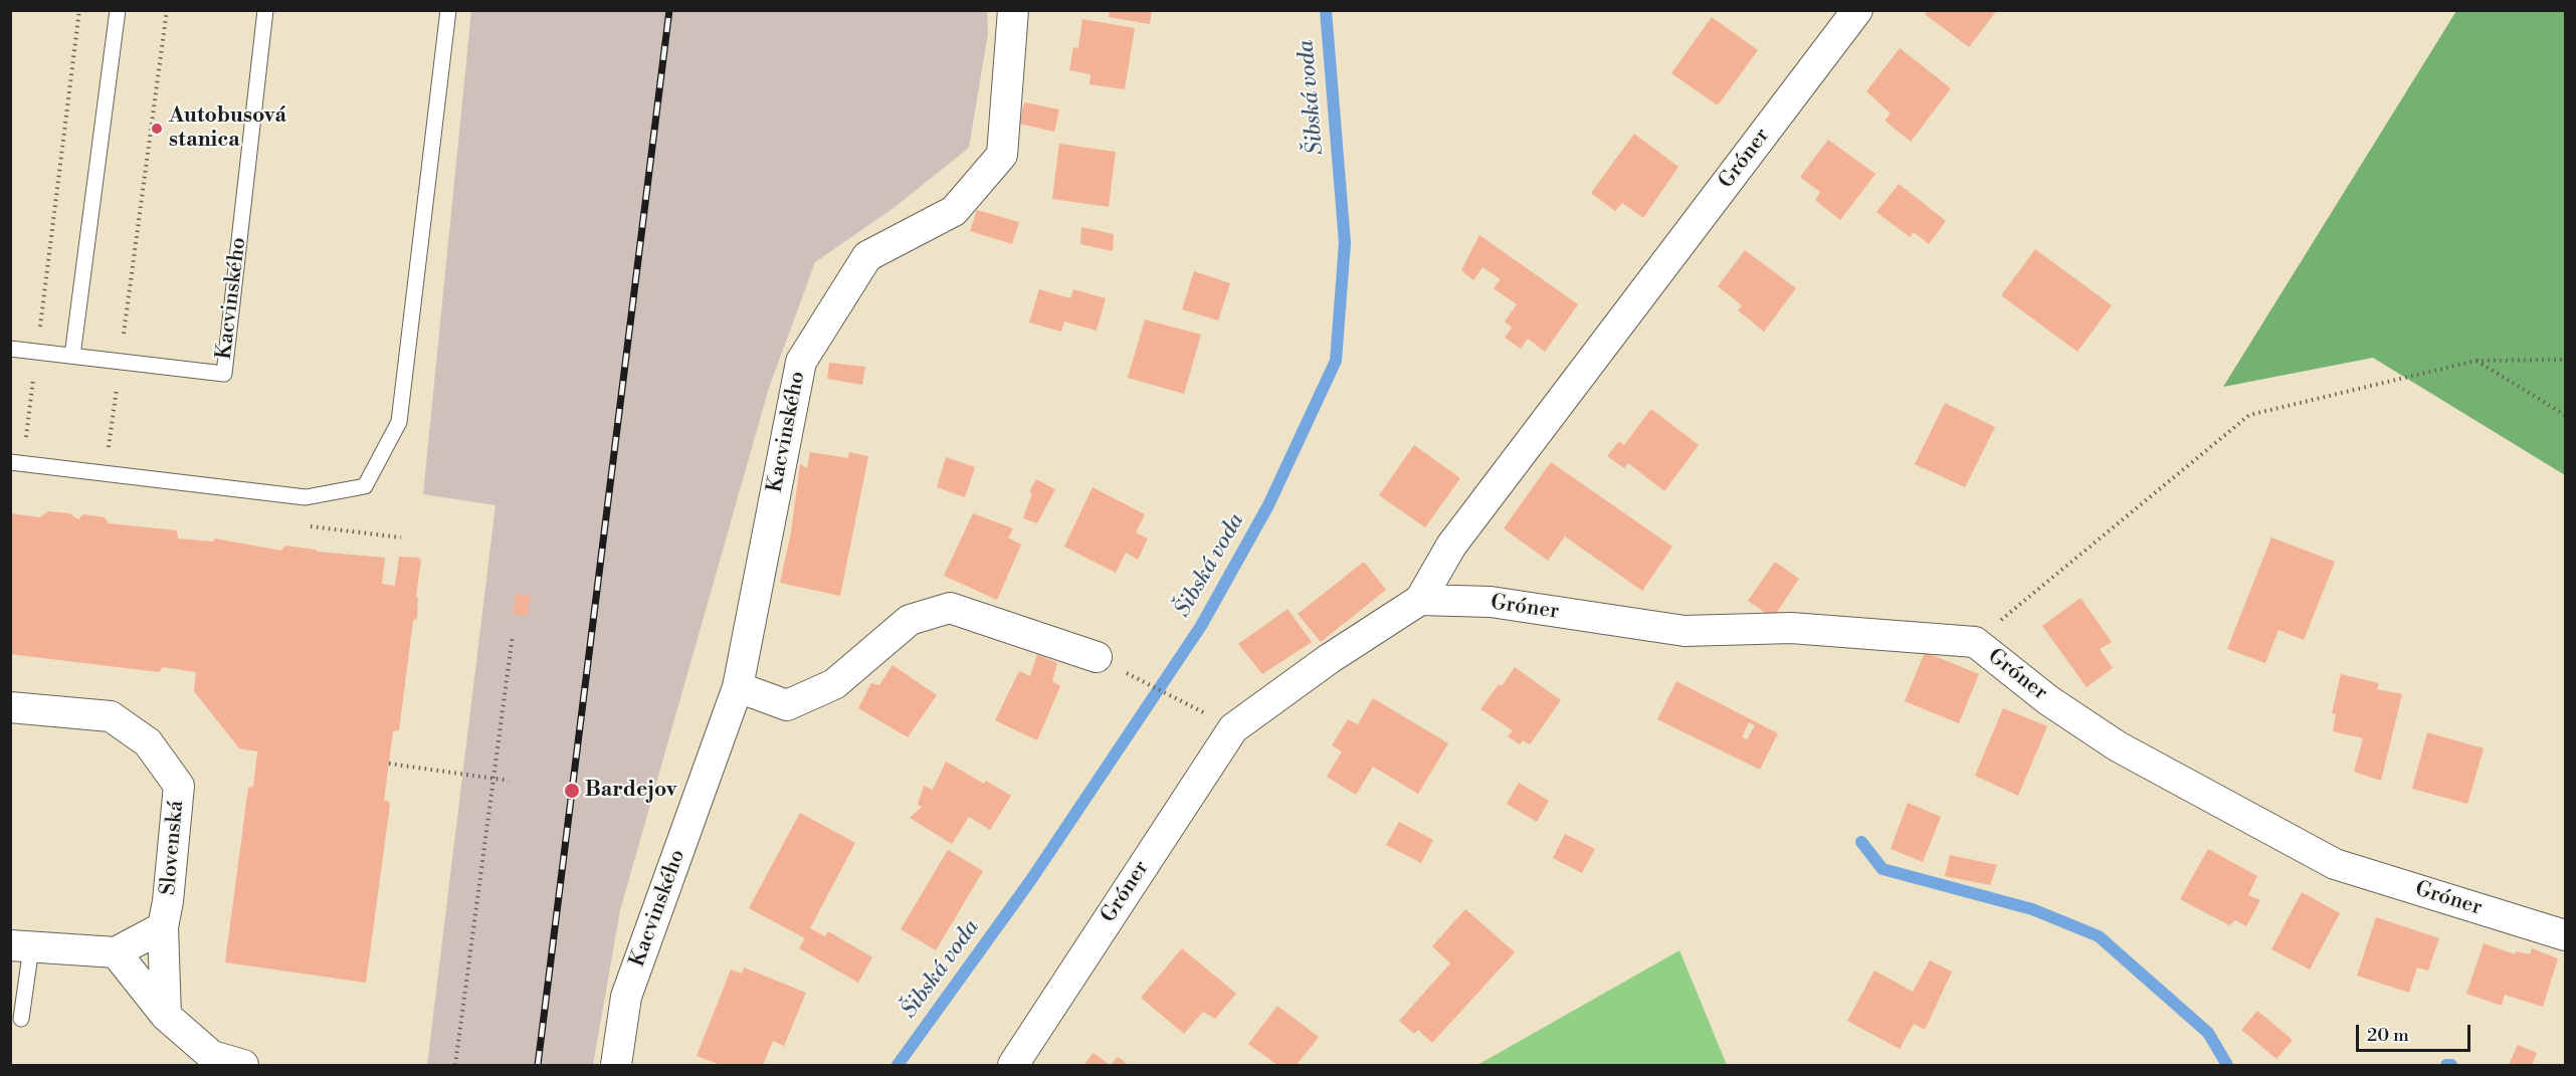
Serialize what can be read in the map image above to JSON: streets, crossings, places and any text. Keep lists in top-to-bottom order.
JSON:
{
  "streets": {
    "street": ["Gróner", "Kacvinského", "Slovenská"]
  },
  "water": ["Šibská voda"],
  "places": ["Autobusová stanica", "Bardejov"],
  "scale_bar": "20 m"
}
